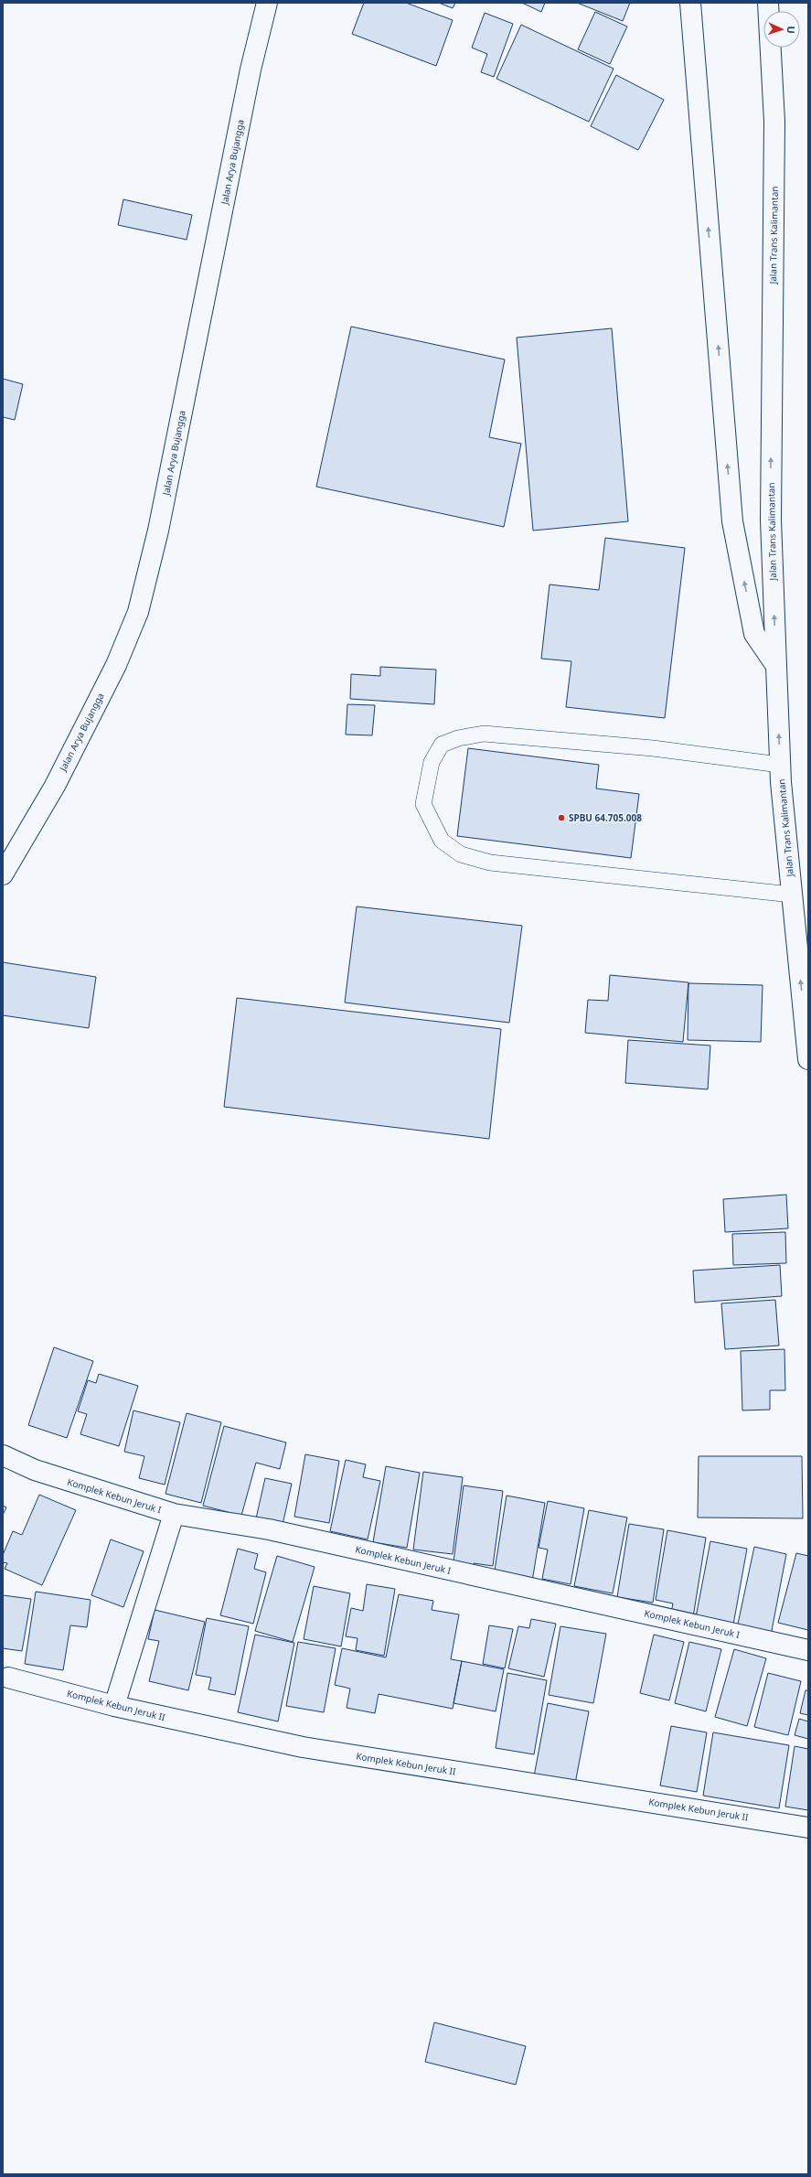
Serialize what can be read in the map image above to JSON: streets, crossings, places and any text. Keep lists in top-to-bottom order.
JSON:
{
  "streets": {
    "main road": [
      "Jalan Arya Bujangga",
      "Jalan Trans Kalimantan",
      "Komplek Kebun Jeruk I",
      "Komplek Kebun Jeruk II"
    ]
  },
  "places": ["SPBU 64.705.008"],
  "north": "right"
}
